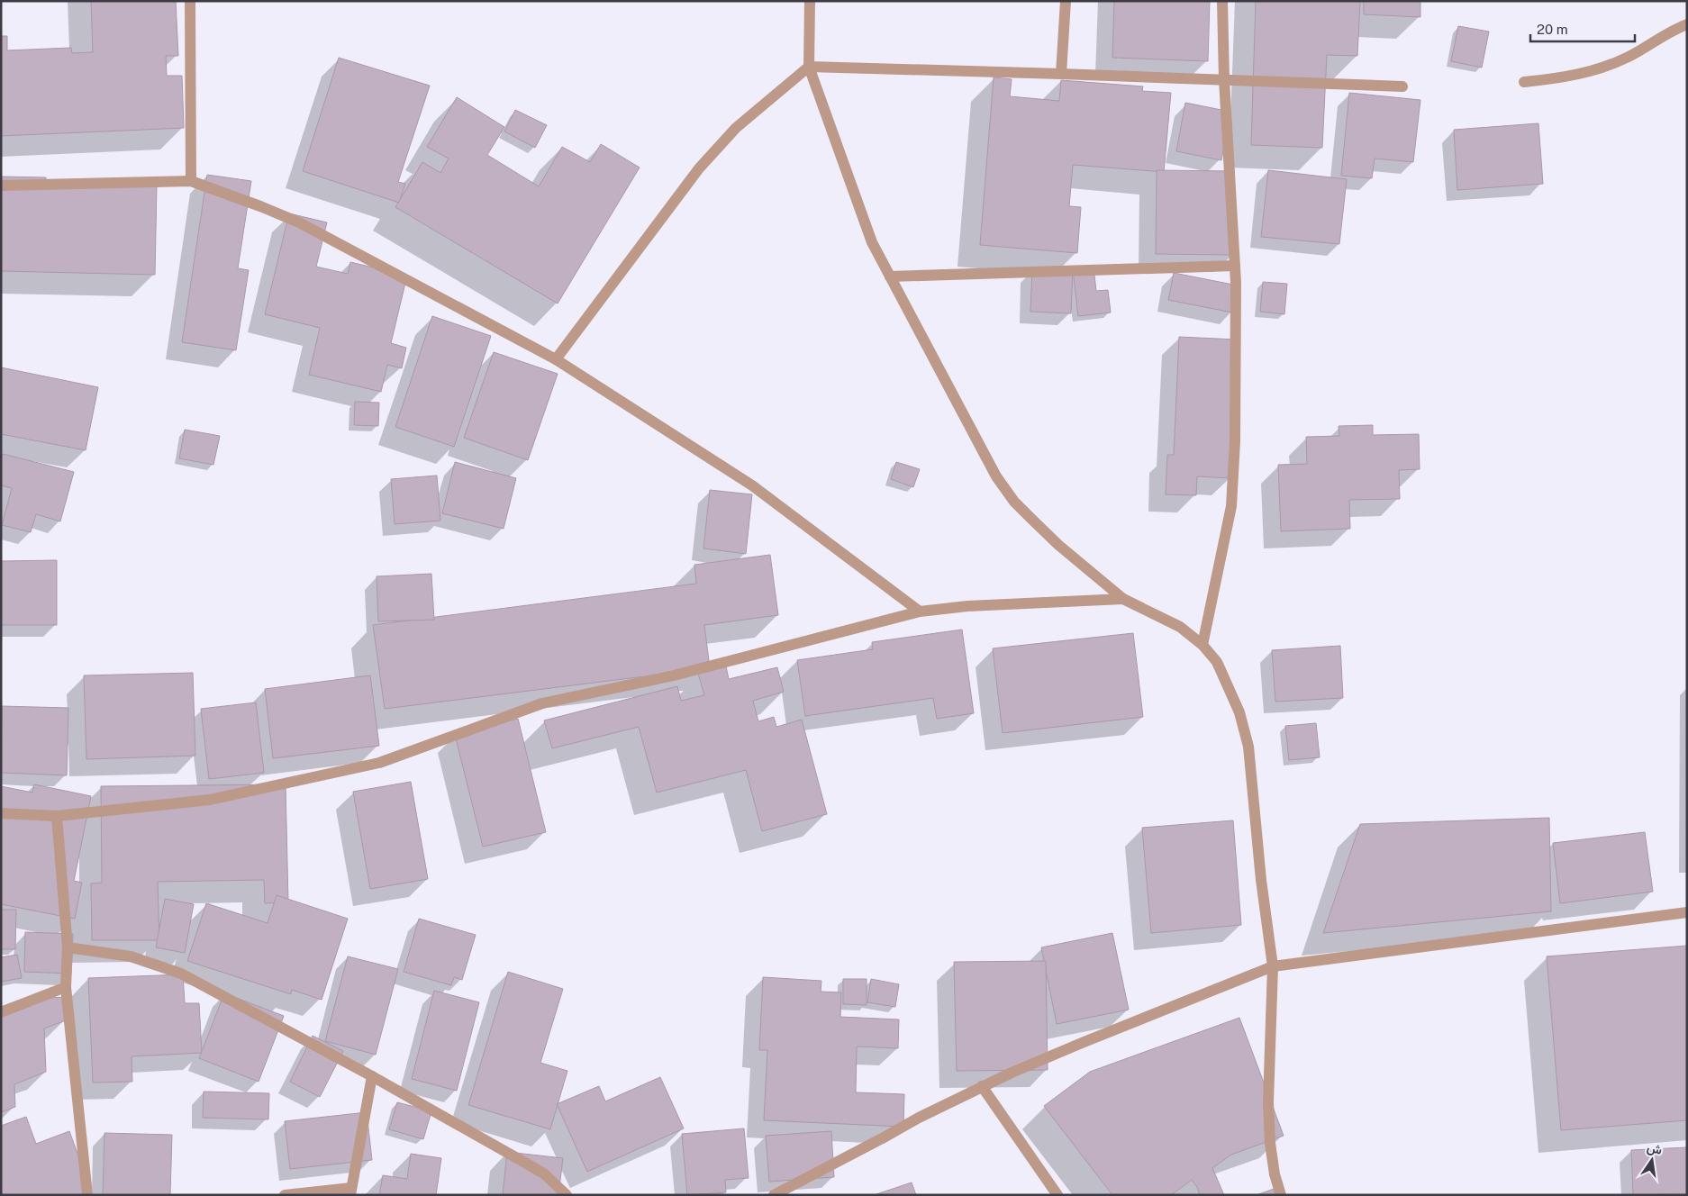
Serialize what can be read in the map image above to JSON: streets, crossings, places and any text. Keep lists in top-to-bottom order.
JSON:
{
  "scale_bar": "20 m",
  "north": "top"
}
